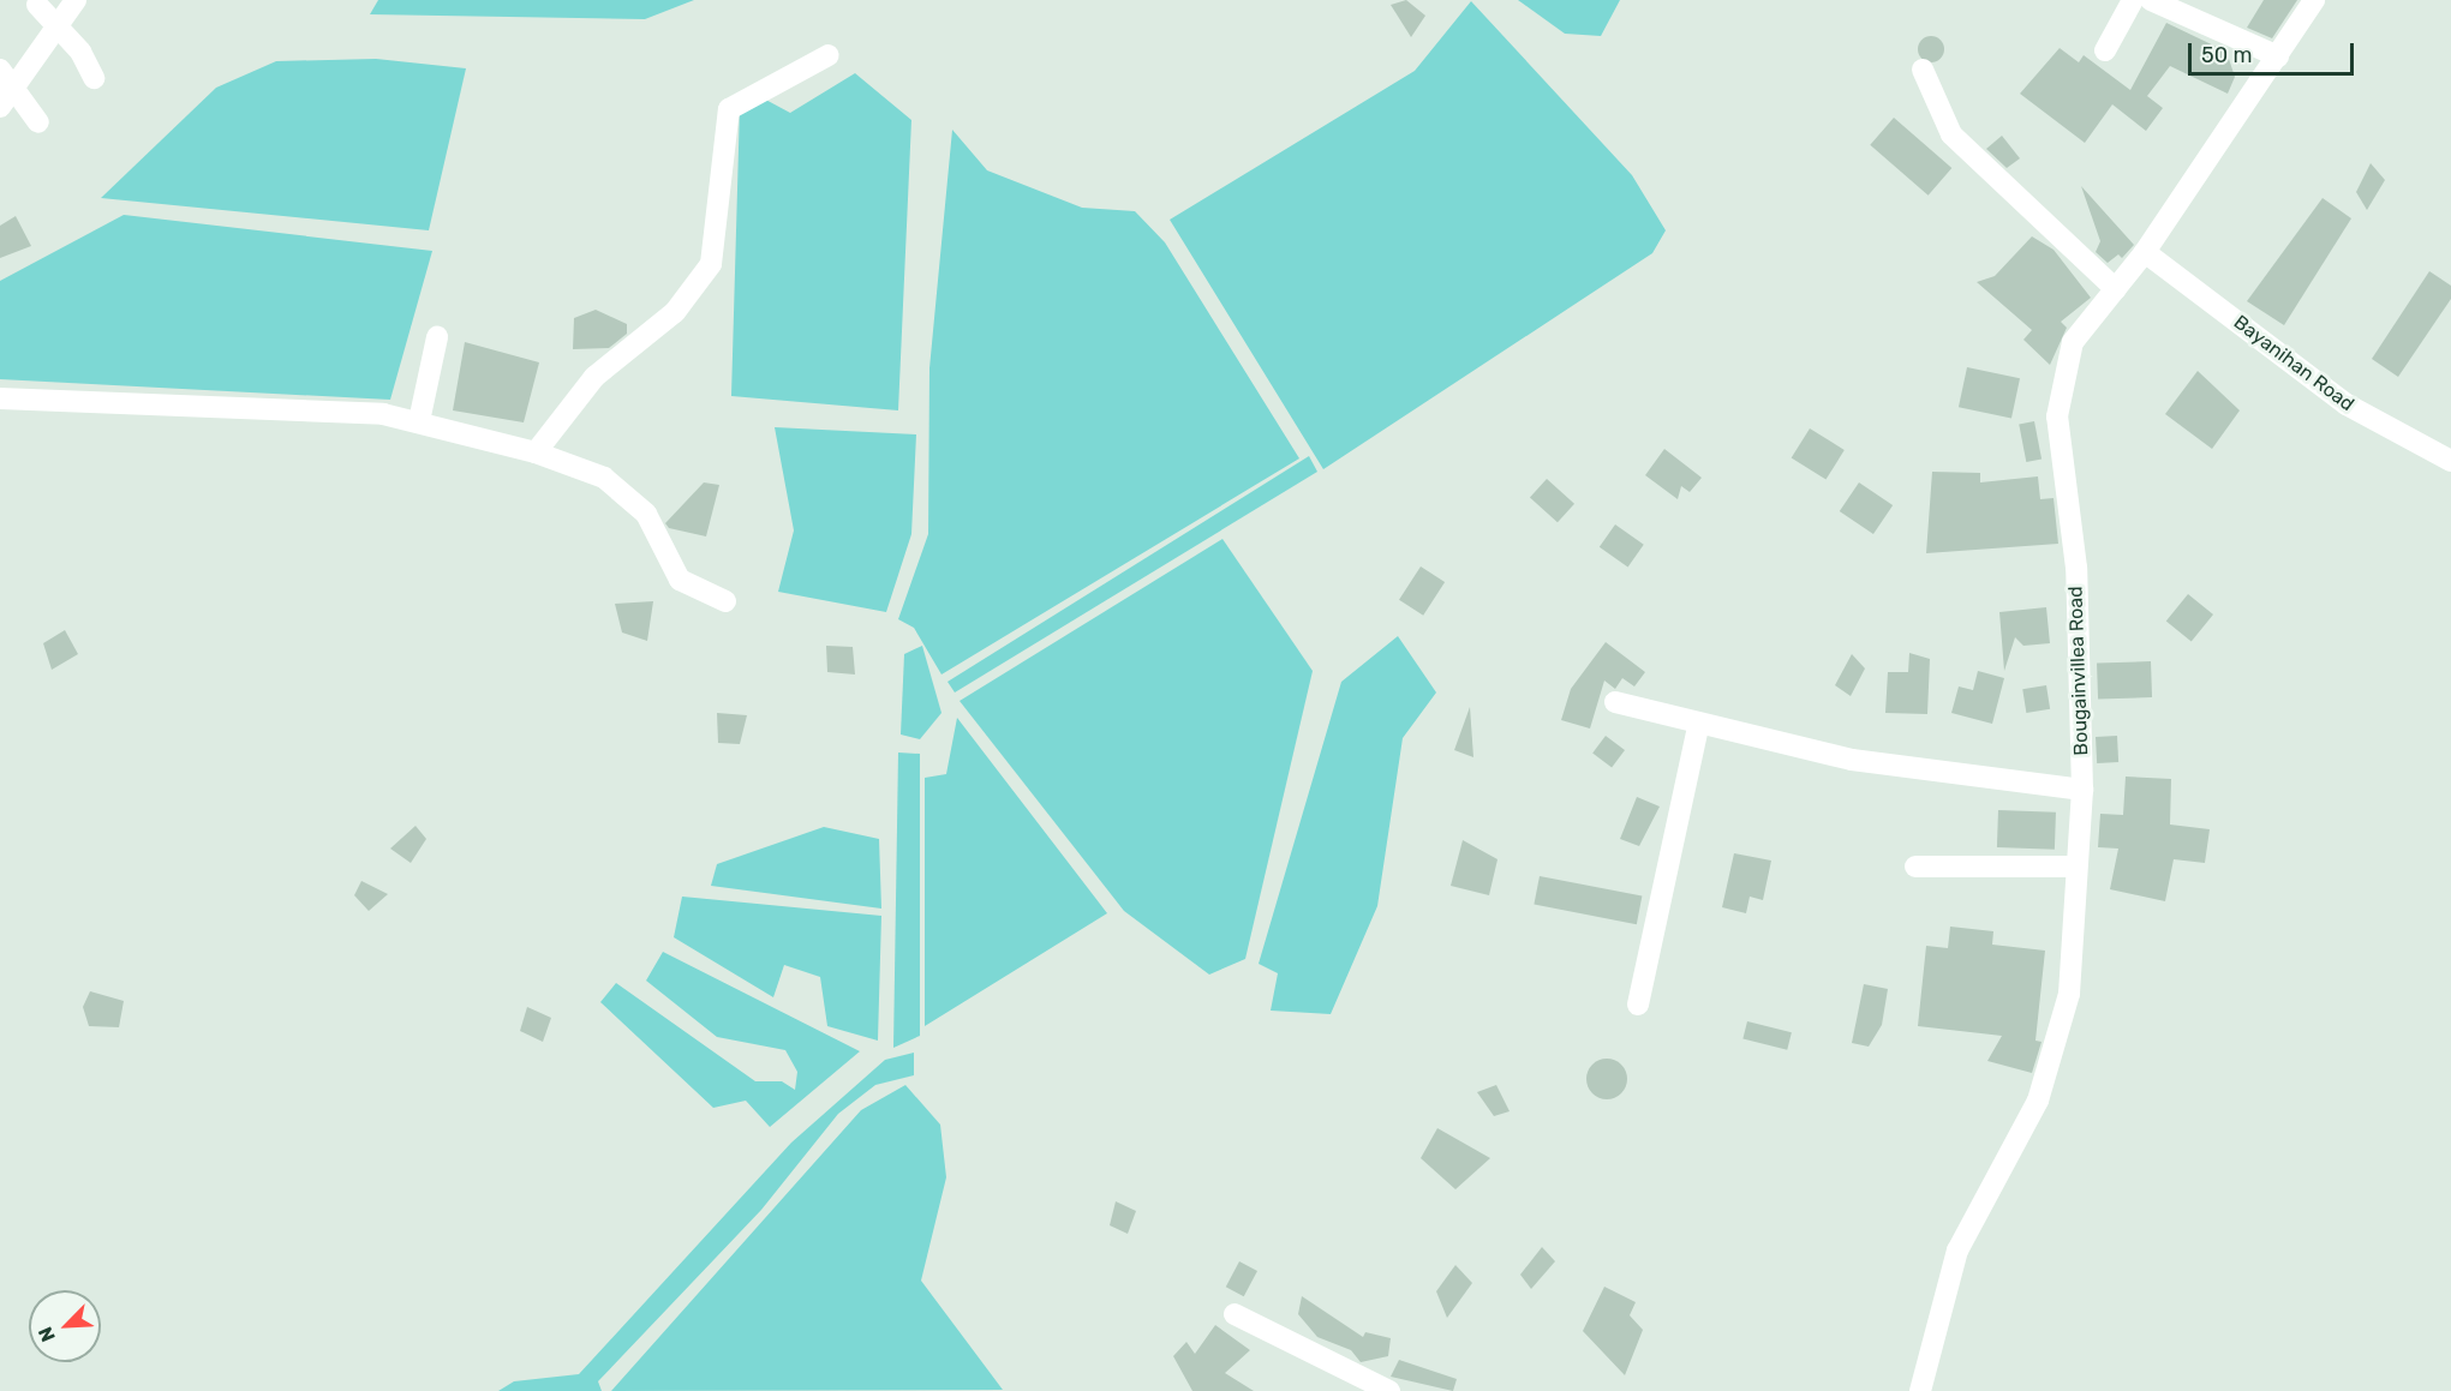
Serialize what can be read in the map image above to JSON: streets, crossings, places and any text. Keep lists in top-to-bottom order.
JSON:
{
  "streets": {
    "street": ["Bayanihan Road", "Bougainvillea Road"]
  },
  "crossings": [
    ["Bayanihan Road", "Bougainvillea Road"]
  ],
  "scale_bar": "50 m",
  "north": "bottom left"
}
